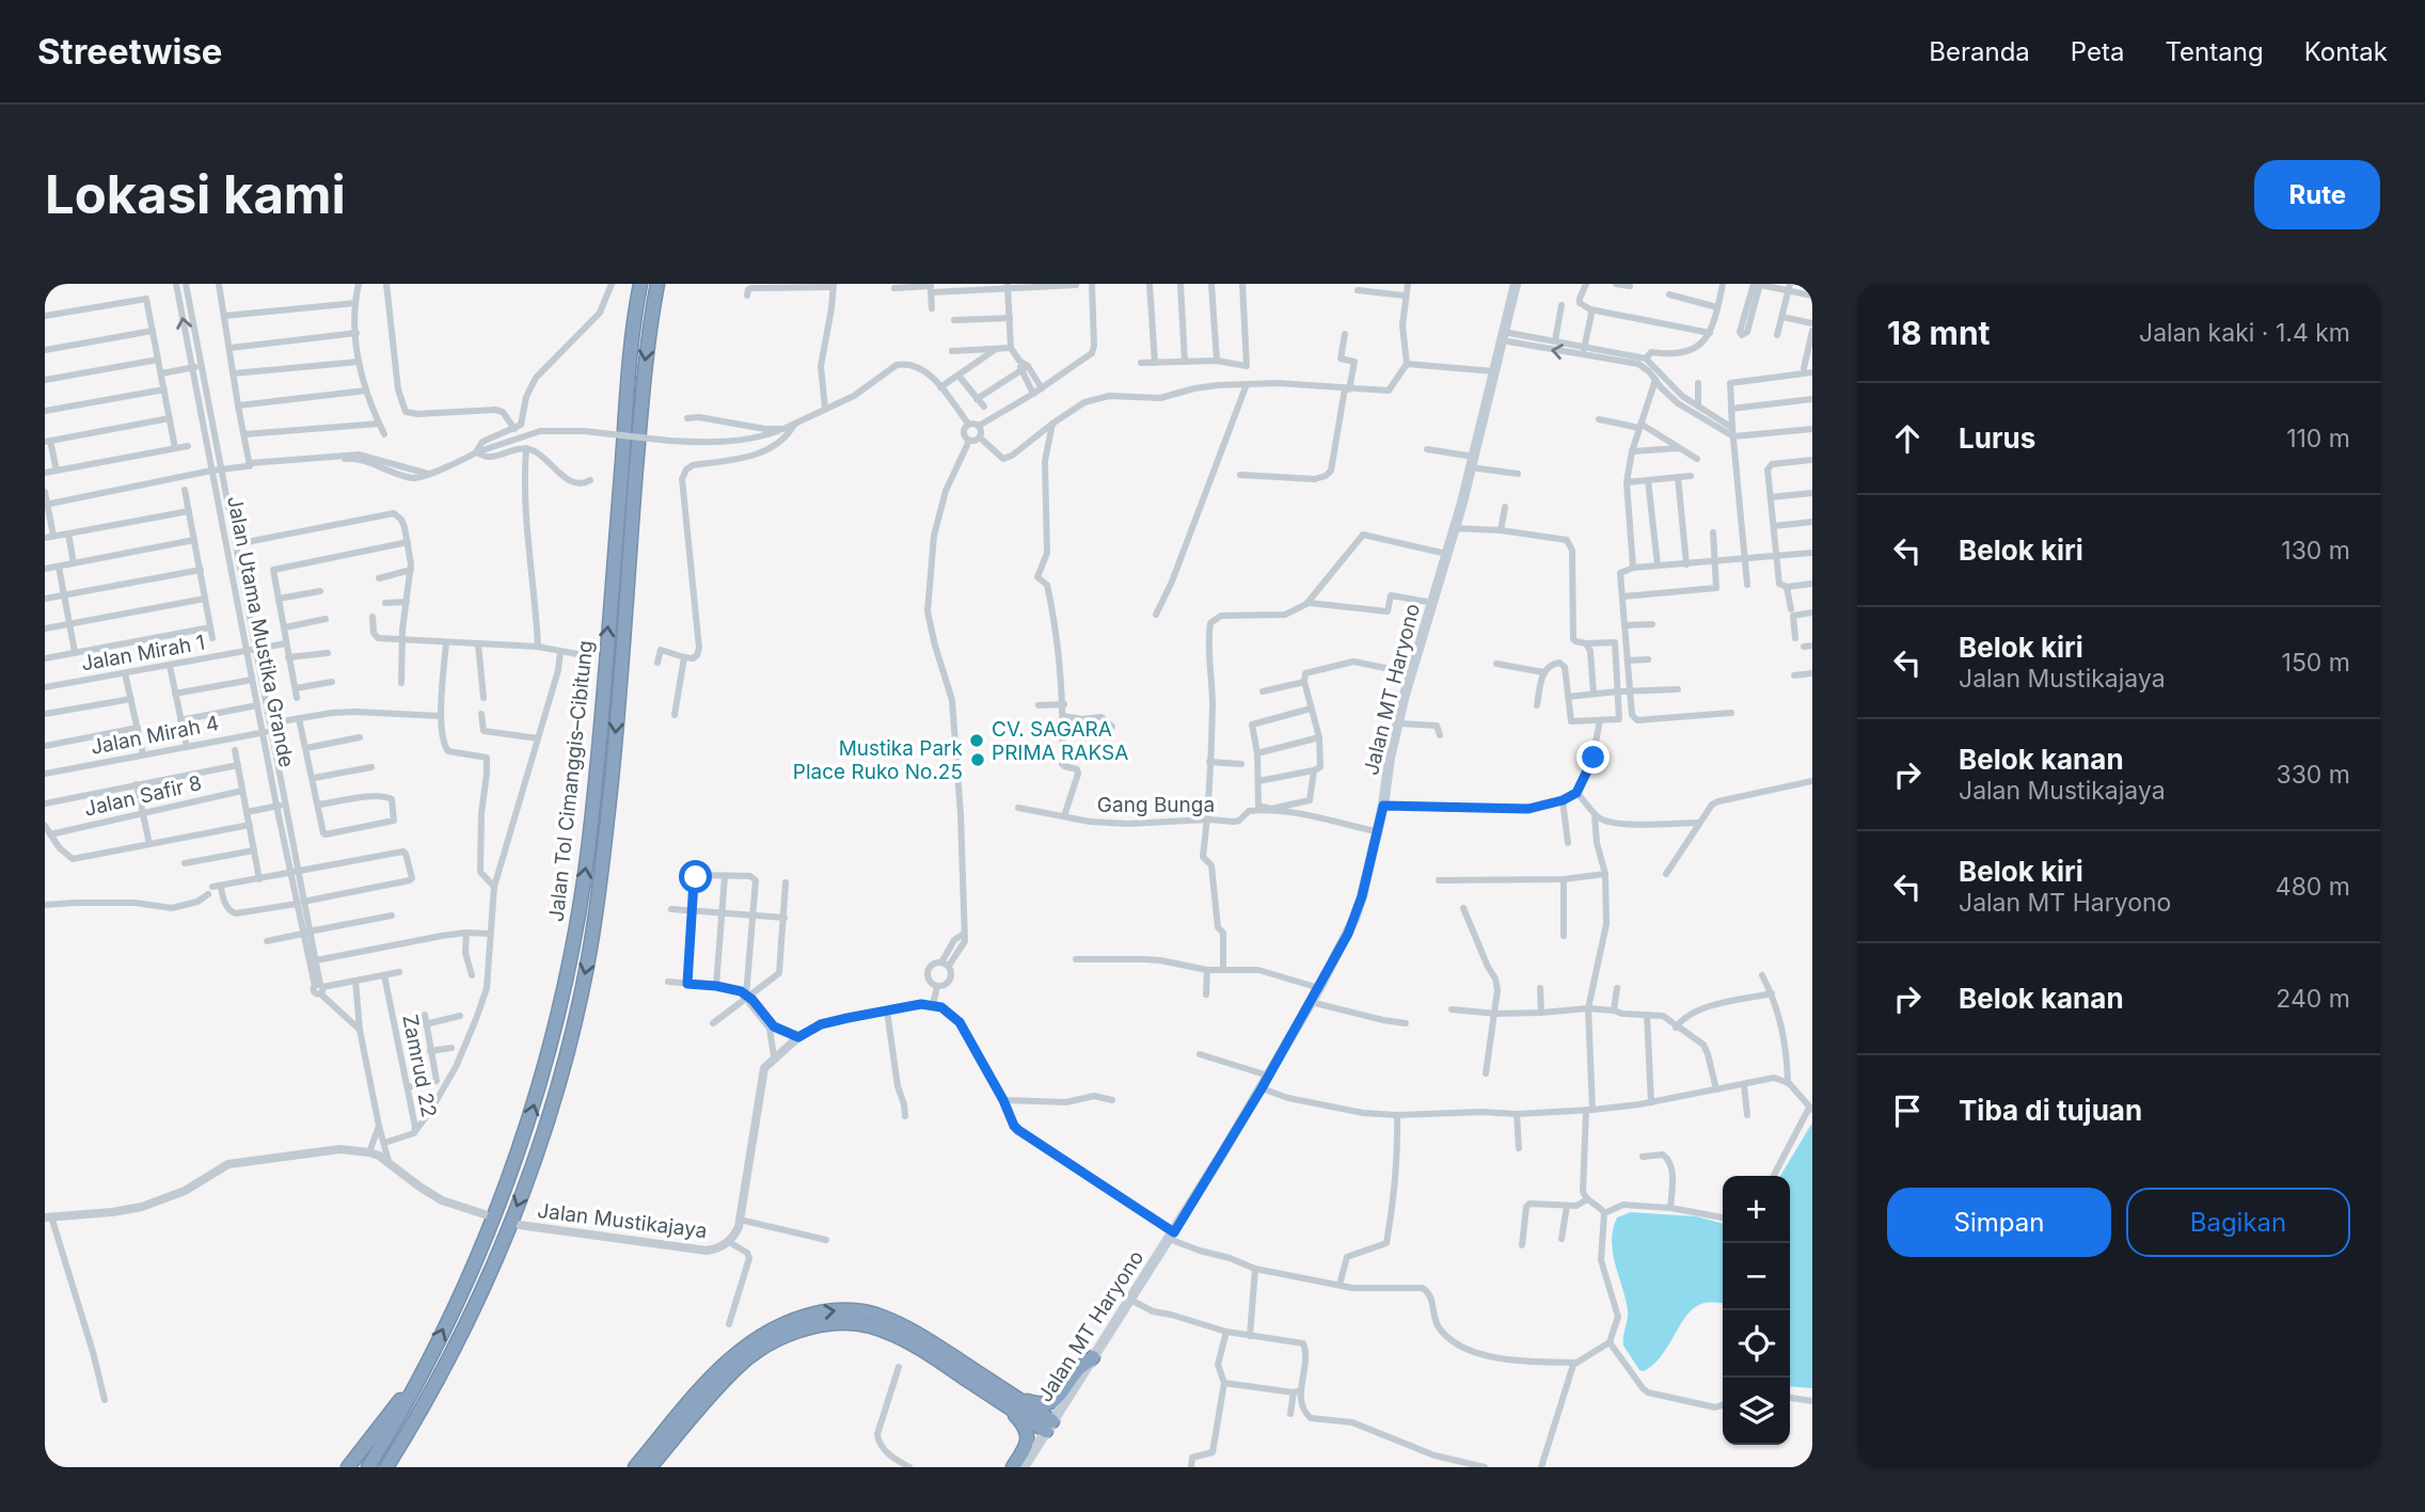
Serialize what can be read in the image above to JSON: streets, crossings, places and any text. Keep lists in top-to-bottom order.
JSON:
{
  "streets": {
    "highway": ["Jalan Tol Cimanggis–Cibitung"],
    "main road": ["Jalan MT Haryono"],
    "street": [
      "Jalan Utama Mustika Grande",
      "Jalan Mirah 1",
      "Jalan Mirah 4",
      "Jalan Safir 8",
      "Gang Bunga",
      "Zamrud 22",
      "Jalan Mustikajaya"
    ]
  },
  "crossings": [
    ["Jalan Utama Mustika Grande", "Jalan Mirah 1"],
    ["Jalan Utama Mustika Grande", "Jalan Mirah 4"],
    ["Jalan MT Haryono", "Gang Bunga"]
  ],
  "places": ["CV. SAGARA PRIMA RAKSA", "Mustika Park Place Ruko No.25"],
  "page": {
    "header": "Streetwise",
    "nav": [
      "Beranda",
      "Peta",
      "Tentang",
      "Kontak"
    ],
    "buttons": [
      "Rute",
      ["Simpan", "Bagikan"]
    ],
    "title": "Lokasi kami",
    "heading": ["18 mnt", "Jalan kaki · 1.4 km"],
    "list": [
      ["Lurus", "110 m"],
      ["Belok kiri", "130 m"],
      ["Belok kiri", "Jalan Mustikajaya", "150 m"],
      ["Belok kanan", "Jalan Mustikajaya", "330 m"],
      ["Belok kiri", "Jalan MT Haryono", "480 m"],
      ["Belok kanan", "240 m"],
      "Tiba di tujuan"
    ],
    "map_buttons": ["+", "−"]
  }
}
